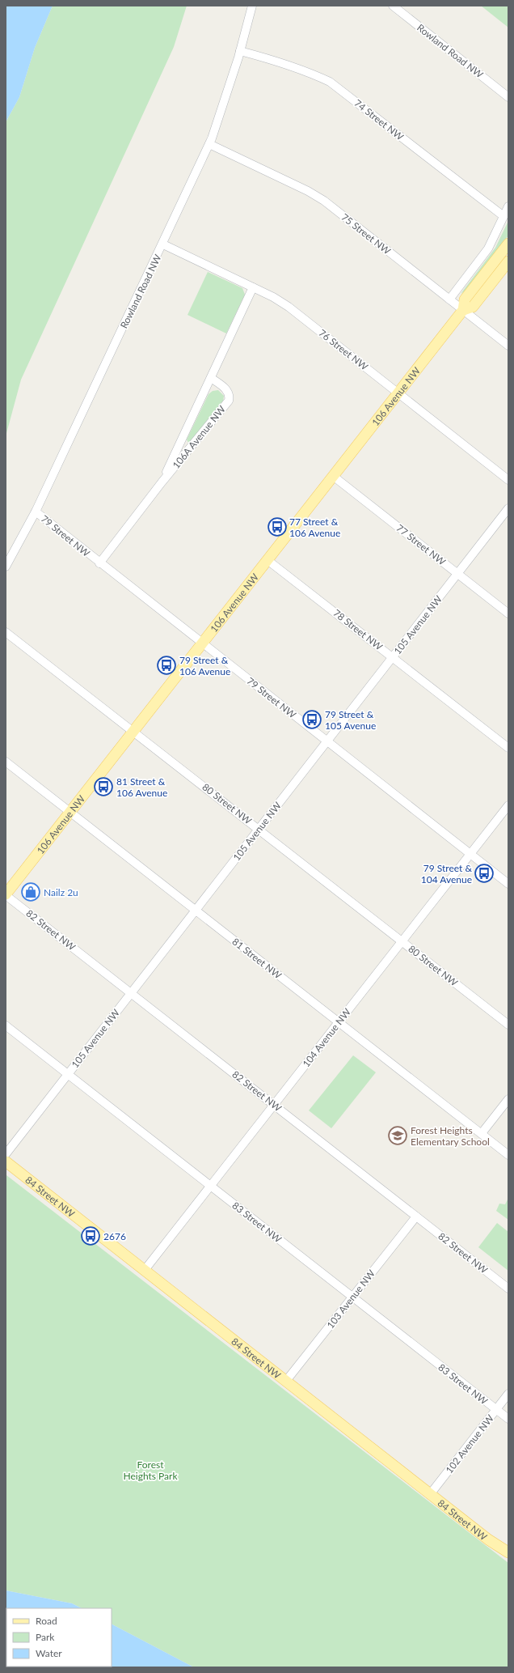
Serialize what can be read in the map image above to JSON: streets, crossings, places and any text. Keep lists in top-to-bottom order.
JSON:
{
  "streets": {
    "main road": ["106 Avenue NW", "84 Street NW"],
    "street": [
      "Rowland Road NW",
      "74 Street NW",
      "75 Street NW",
      "76 Street NW",
      "106A Avenue NW",
      "79 Street NW",
      "77 Street NW",
      "105 Avenue NW",
      "78 Street NW",
      "80 Street NW",
      "82 Street NW",
      "81 Street NW",
      "104 Avenue NW",
      "83 Street NW",
      "103 Avenue NW",
      "102 Avenue NW"
    ]
  },
  "crossings": [
    ["Rowland Road NW", "74 Street NW"],
    ["Rowland Road NW", "75 Street NW"],
    ["Rowland Road NW", "76 Street NW"],
    ["Rowland Road NW", "79 Street NW"],
    ["75 Street NW", "106 Avenue NW"],
    ["76 Street NW", "106 Avenue NW"],
    ["76 Street NW", "106A Avenue NW"],
    ["106 Avenue NW", "79 Street NW"],
    ["106 Avenue NW", "77 Street NW"],
    ["106 Avenue NW", "78 Street NW"],
    ["106 Avenue NW", "80 Street NW"],
    ["106 Avenue NW", "82 Street NW"],
    ["106 Avenue NW", "81 Street NW"],
    ["106A Avenue NW", "79 Street NW"],
    ["79 Street NW", "105 Avenue NW"],
    ["79 Street NW", "104 Avenue NW"],
    ["77 Street NW", "105 Avenue NW"],
    ["105 Avenue NW", "78 Street NW"],
    ["105 Avenue NW", "80 Street NW"],
    ["105 Avenue NW", "82 Street NW"],
    ["105 Avenue NW", "81 Street NW"],
    ["105 Avenue NW", "83 Street NW"],
    ["80 Street NW", "104 Avenue NW"],
    ["82 Street NW", "104 Avenue NW"],
    ["82 Street NW", "103 Avenue NW"],
    ["81 Street NW", "104 Avenue NW"],
    ["104 Avenue NW", "84 Street NW"],
    ["104 Avenue NW", "83 Street NW"],
    ["84 Street NW", "103 Avenue NW"],
    ["84 Street NW", "102 Avenue NW"],
    ["83 Street NW", "103 Avenue NW"],
    ["83 Street NW", "102 Avenue NW"]
  ],
  "parks": ["Forest Heights Park"],
  "places": {
    "bus stop": [
      "77 Street & 106 Avenue",
      "79 Street & 106 Avenue",
      "79 Street & 105 Avenue",
      "81 Street & 106 Avenue",
      "79 Street & 104 Avenue",
      "2676"
    ],
    "shop": ["Nailz 2u"],
    "school or university": ["Forest Heights Elementary School"]
  },
  "legend": ["Road", "Park", "Water"]
}
